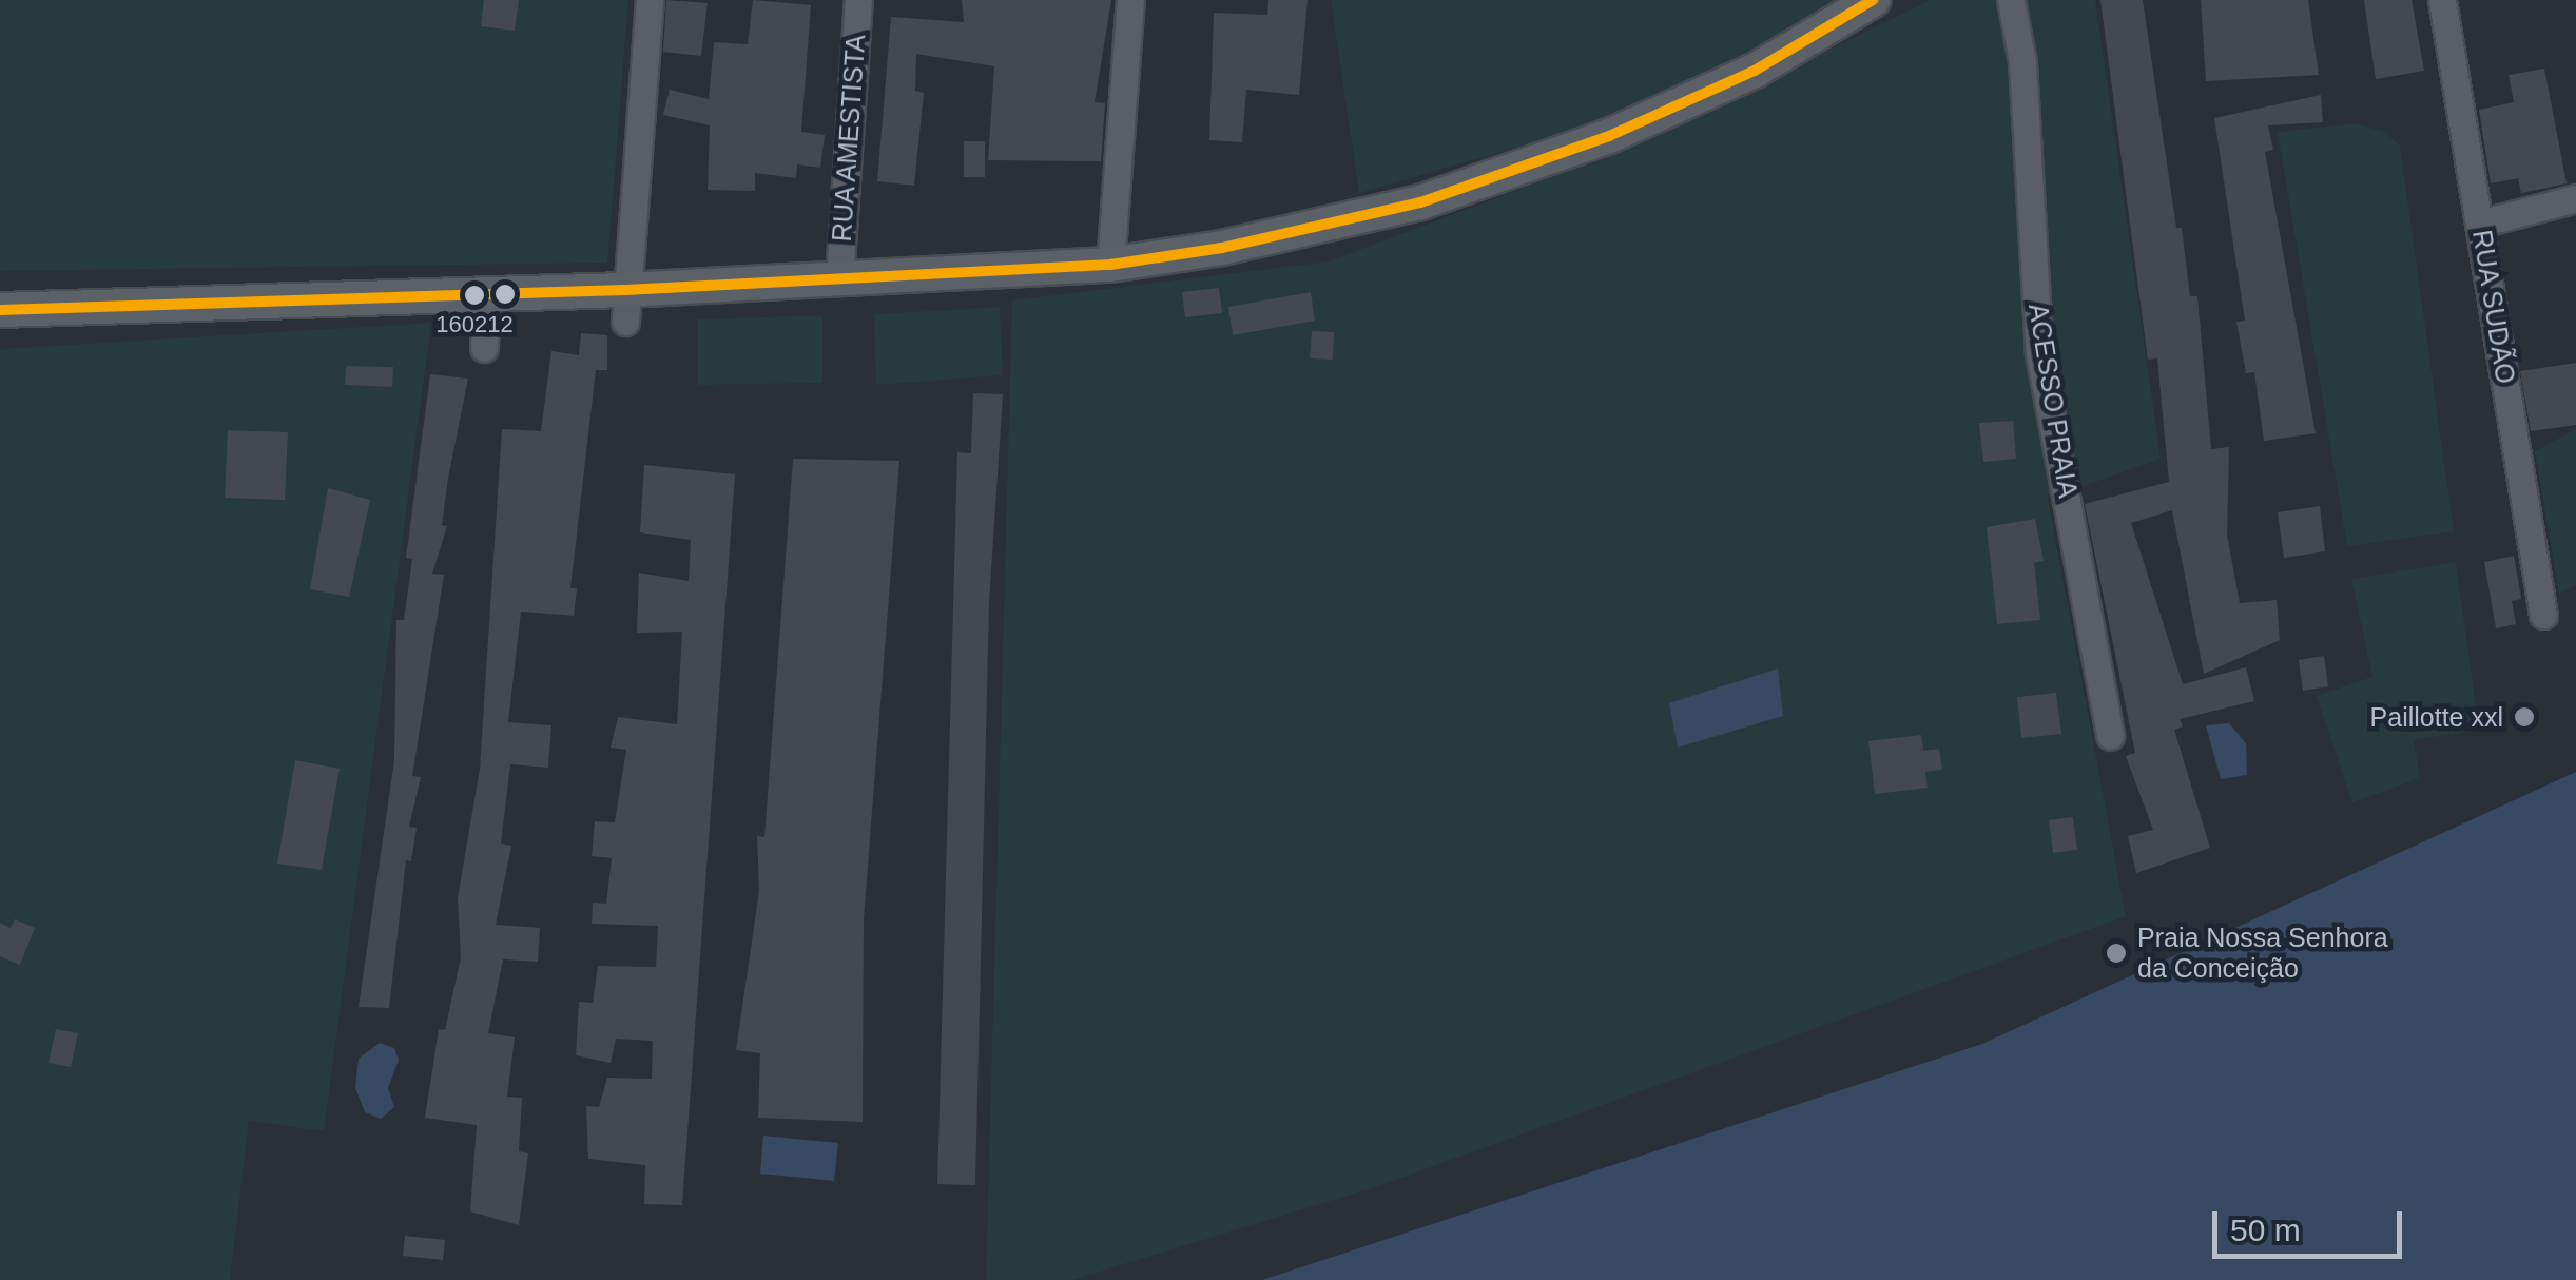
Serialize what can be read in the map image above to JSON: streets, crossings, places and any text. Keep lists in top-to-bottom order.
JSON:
{
  "streets": {
    "street": ["RUA AMESTISTA", "RUA SUDÃO", "ACESSO PRAIA"]
  },
  "places": ["160212", "Paillotte xxl", "Praia Nossa Senhora da Conceição"],
  "scale_bar": "50 m"
}
